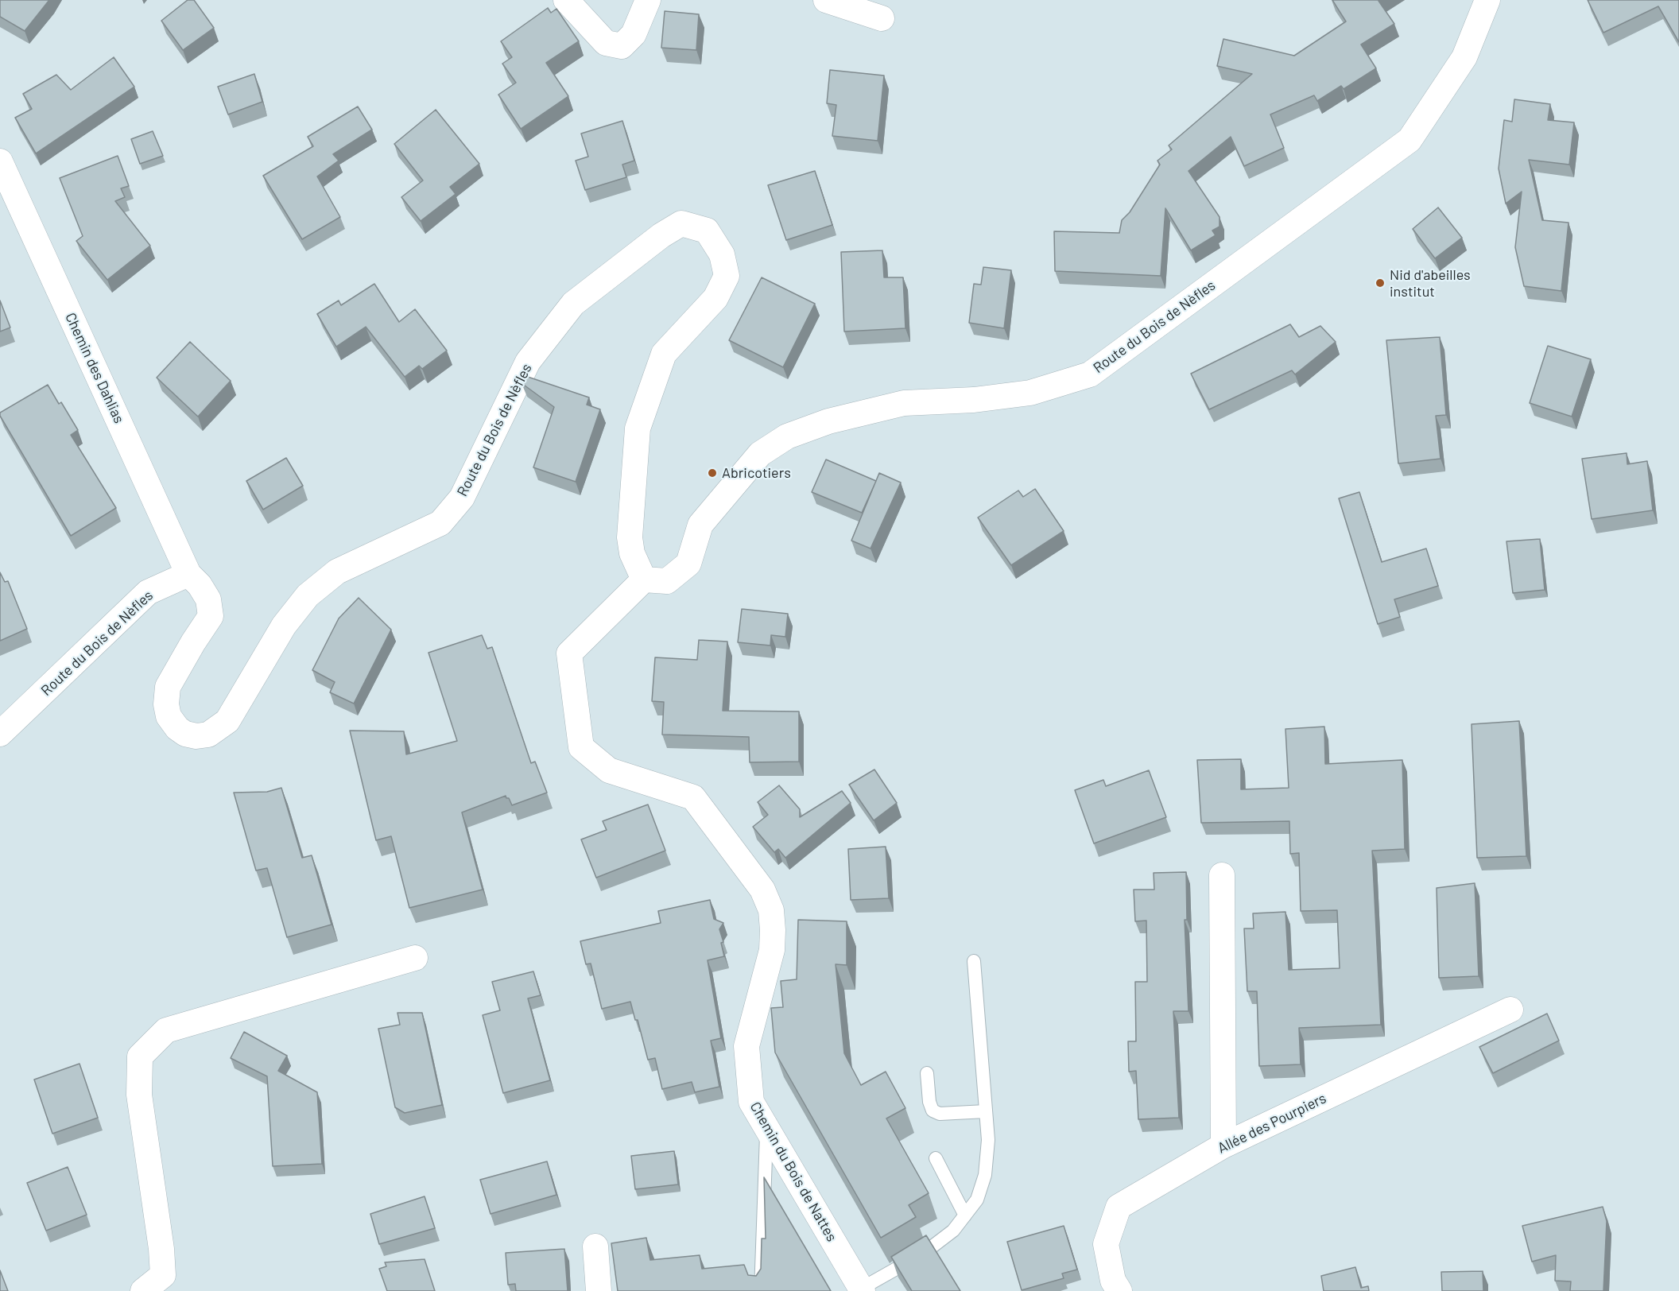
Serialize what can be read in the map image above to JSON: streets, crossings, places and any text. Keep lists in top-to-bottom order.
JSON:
{
  "streets": {
    "street": [
      "Route du Bois de Nèfles",
      "Chemin des Dahlias",
      "Allée des Pourpiers",
      "Chemin du Bois de Nattes"
    ]
  },
  "crossings": [
    ["Route du Bois de Nèfles", "Chemin des Dahlias"],
    ["Route du Bois de Nèfles", "Chemin du Bois de Nattes"]
  ],
  "places": ["Nid d'abeilles institut", "Abricotiers"]
}
